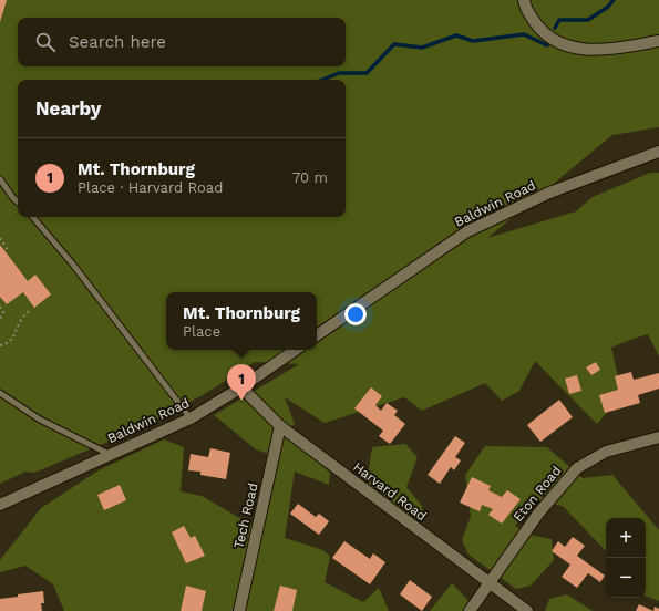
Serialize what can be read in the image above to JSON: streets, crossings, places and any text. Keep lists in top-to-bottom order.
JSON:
{
  "streets": {
    "street": [
      "Baldwin Road",
      "Harvard Road",
      "Eton Road",
      "Tech Road"
    ]
  },
  "crossings": [
    ["Baldwin Road", "Harvard Road"],
    ["Harvard Road", "Eton Road"],
    ["Harvard Road", "Tech Road"]
  ],
  "page": {
    "search": "Search here",
    "heading": "Nearby",
    "list": [
      {
        "mark": "1",
        "name": "Mt. Thornburg",
        "note": "Place · Harvard Road",
        "value": "70 m"
      }
    ],
    "popup": ["Mt. Thornburg", "Place"],
    "pins": "1",
    "map_buttons": ["+", "−"]
  }
}
